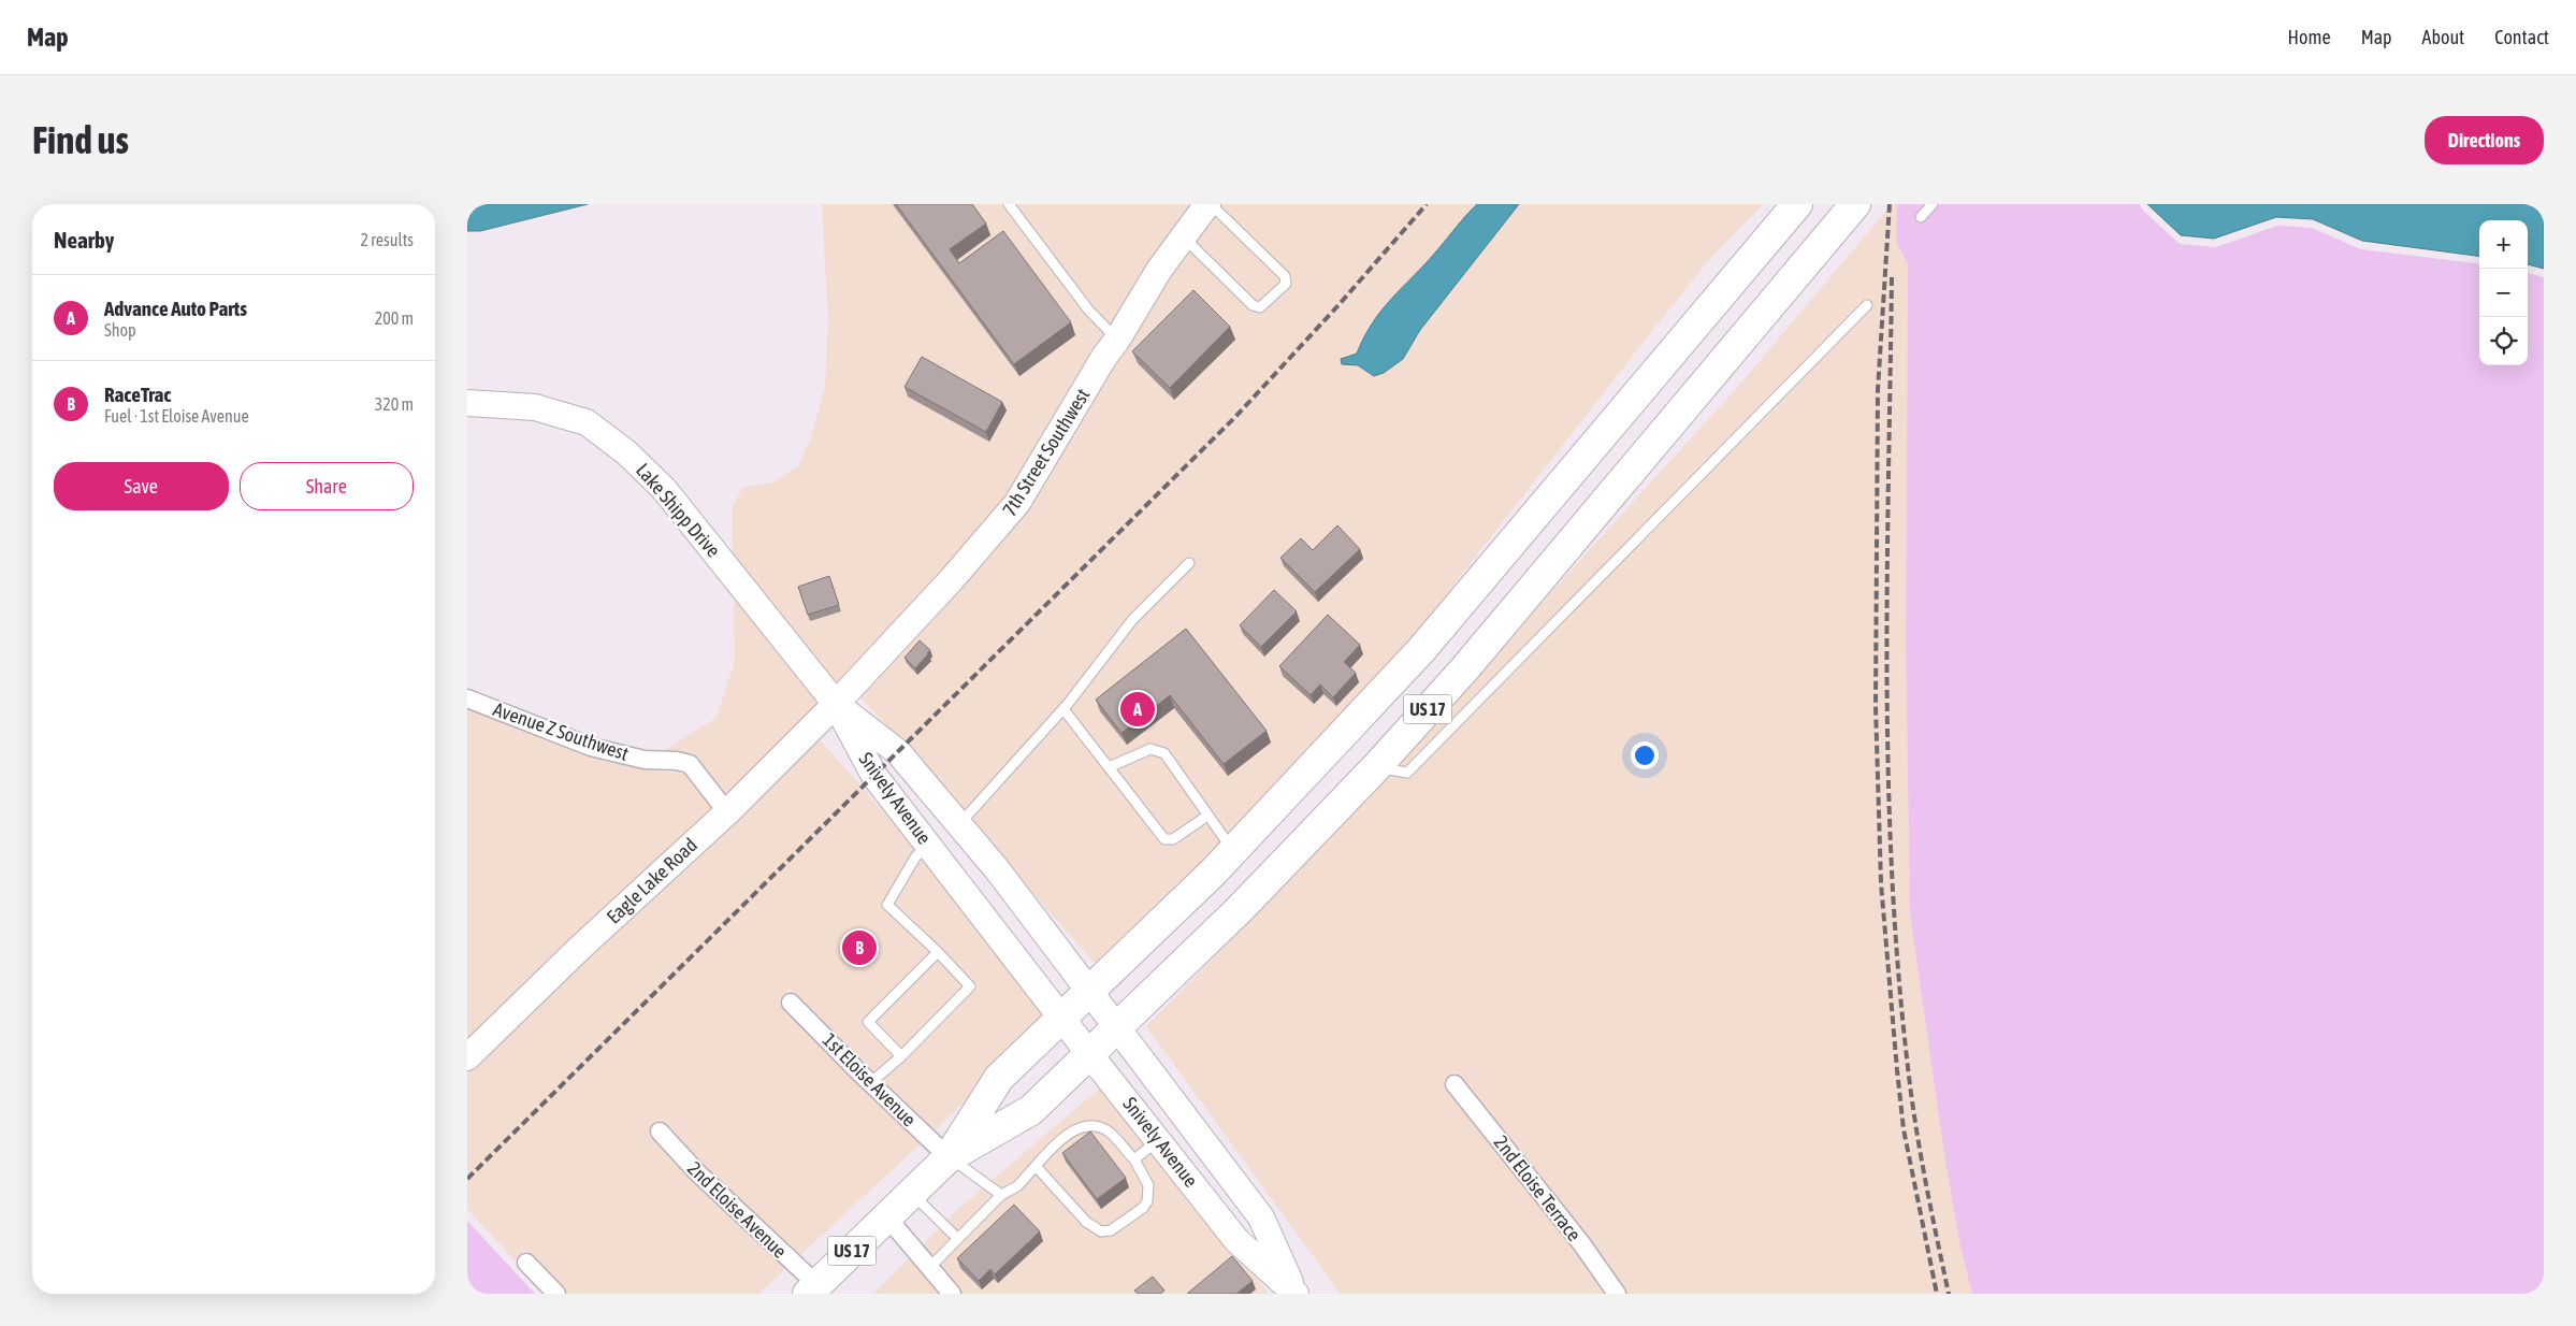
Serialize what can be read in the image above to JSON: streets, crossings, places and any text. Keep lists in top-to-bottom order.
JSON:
{
  "streets": {
    "highway": ["US 17"],
    "street": [
      "7th Street Southwest",
      "Lake Shipp Drive",
      "Avenue Z Southwest",
      "Snively Avenue",
      "Eagle Lake Road",
      "1st Eloise Avenue",
      "2nd Eloise Terrace",
      "2nd Eloise Avenue"
    ]
  },
  "crossings": [
    ["7th Street Southwest", "Lake Shipp Drive"],
    ["7th Street Southwest", "Snively Avenue"],
    ["7th Street Southwest", "Eagle Lake Road"],
    ["Lake Shipp Drive", "Snively Avenue"],
    ["Lake Shipp Drive", "Eagle Lake Road"],
    ["US 17", "Snively Avenue"],
    ["US 17", "1st Eloise Avenue"],
    ["US 17", "2nd Eloise Avenue"],
    ["Avenue Z Southwest", "Eagle Lake Road"],
    ["Snively Avenue", "Eagle Lake Road"]
  ],
  "page": {
    "header": "Map",
    "nav": [
      "Home",
      "Map",
      "About",
      "Contact"
    ],
    "buttons": [
      "Directions",
      ["Save", "Share"]
    ],
    "title": "Find us",
    "heading": ["Nearby", "2 results"],
    "map_buttons": ["+", "−"],
    "list": [
      {
        "mark": "A",
        "name": "Advance Auto Parts",
        "note": "Shop",
        "value": "200 m"
      },
      {
        "mark": "B",
        "name": "RaceTrac",
        "note": "Fuel · 1st Eloise Avenue",
        "value": "320 m"
      }
    ],
    "pins": ["A", "B"]
  }
}
